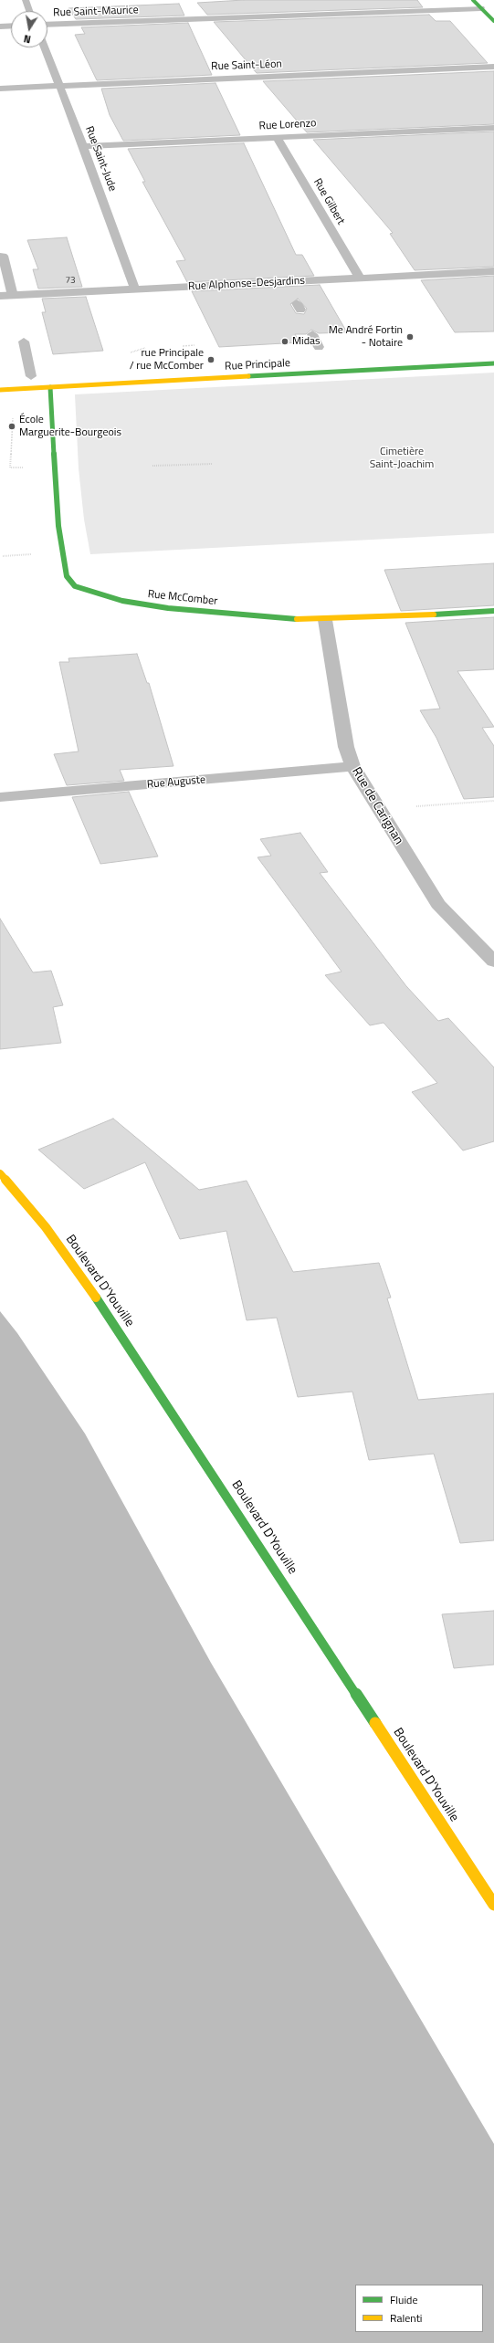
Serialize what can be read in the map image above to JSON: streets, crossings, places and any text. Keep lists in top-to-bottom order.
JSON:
{
  "streets": {
    "street": [
      "Rue Saint-Maurice",
      "Rue Saint-Léon",
      "Rue Lorenzo",
      "Rue Saint-Jude",
      "Rue Gilbert",
      "Rue Alphonse-Desjardins",
      "Rue Principale",
      "Rue McComber",
      "Rue Auguste",
      "Rue de Carignan",
      "Boulevard D'Youville"
    ]
  },
  "crossings": [
    ["Rue Saint-Léon", "Rue Saint-Jude"],
    ["Rue Lorenzo", "Rue Saint-Jude"],
    ["Rue Lorenzo", "Rue Gilbert"],
    ["Rue Saint-Jude", "Rue Alphonse-Desjardins"],
    ["Rue Gilbert", "Rue Alphonse-Desjardins"],
    ["Rue Principale", "Rue McComber"],
    ["Rue McComber", "Rue de Carignan"],
    ["Rue Auguste", "Rue de Carignan"]
  ],
  "parks": ["Cimetière Saint-Joachim"],
  "places": [
    "Me André Fortin - Notaire",
    "Midas",
    "rue Principale / rue McComber",
    "École Marguerite-Bourgeois"
  ],
  "house_numbers": ["73"],
  "legend": ["Fluide", "Ralenti"],
  "north": "bottom"
}
